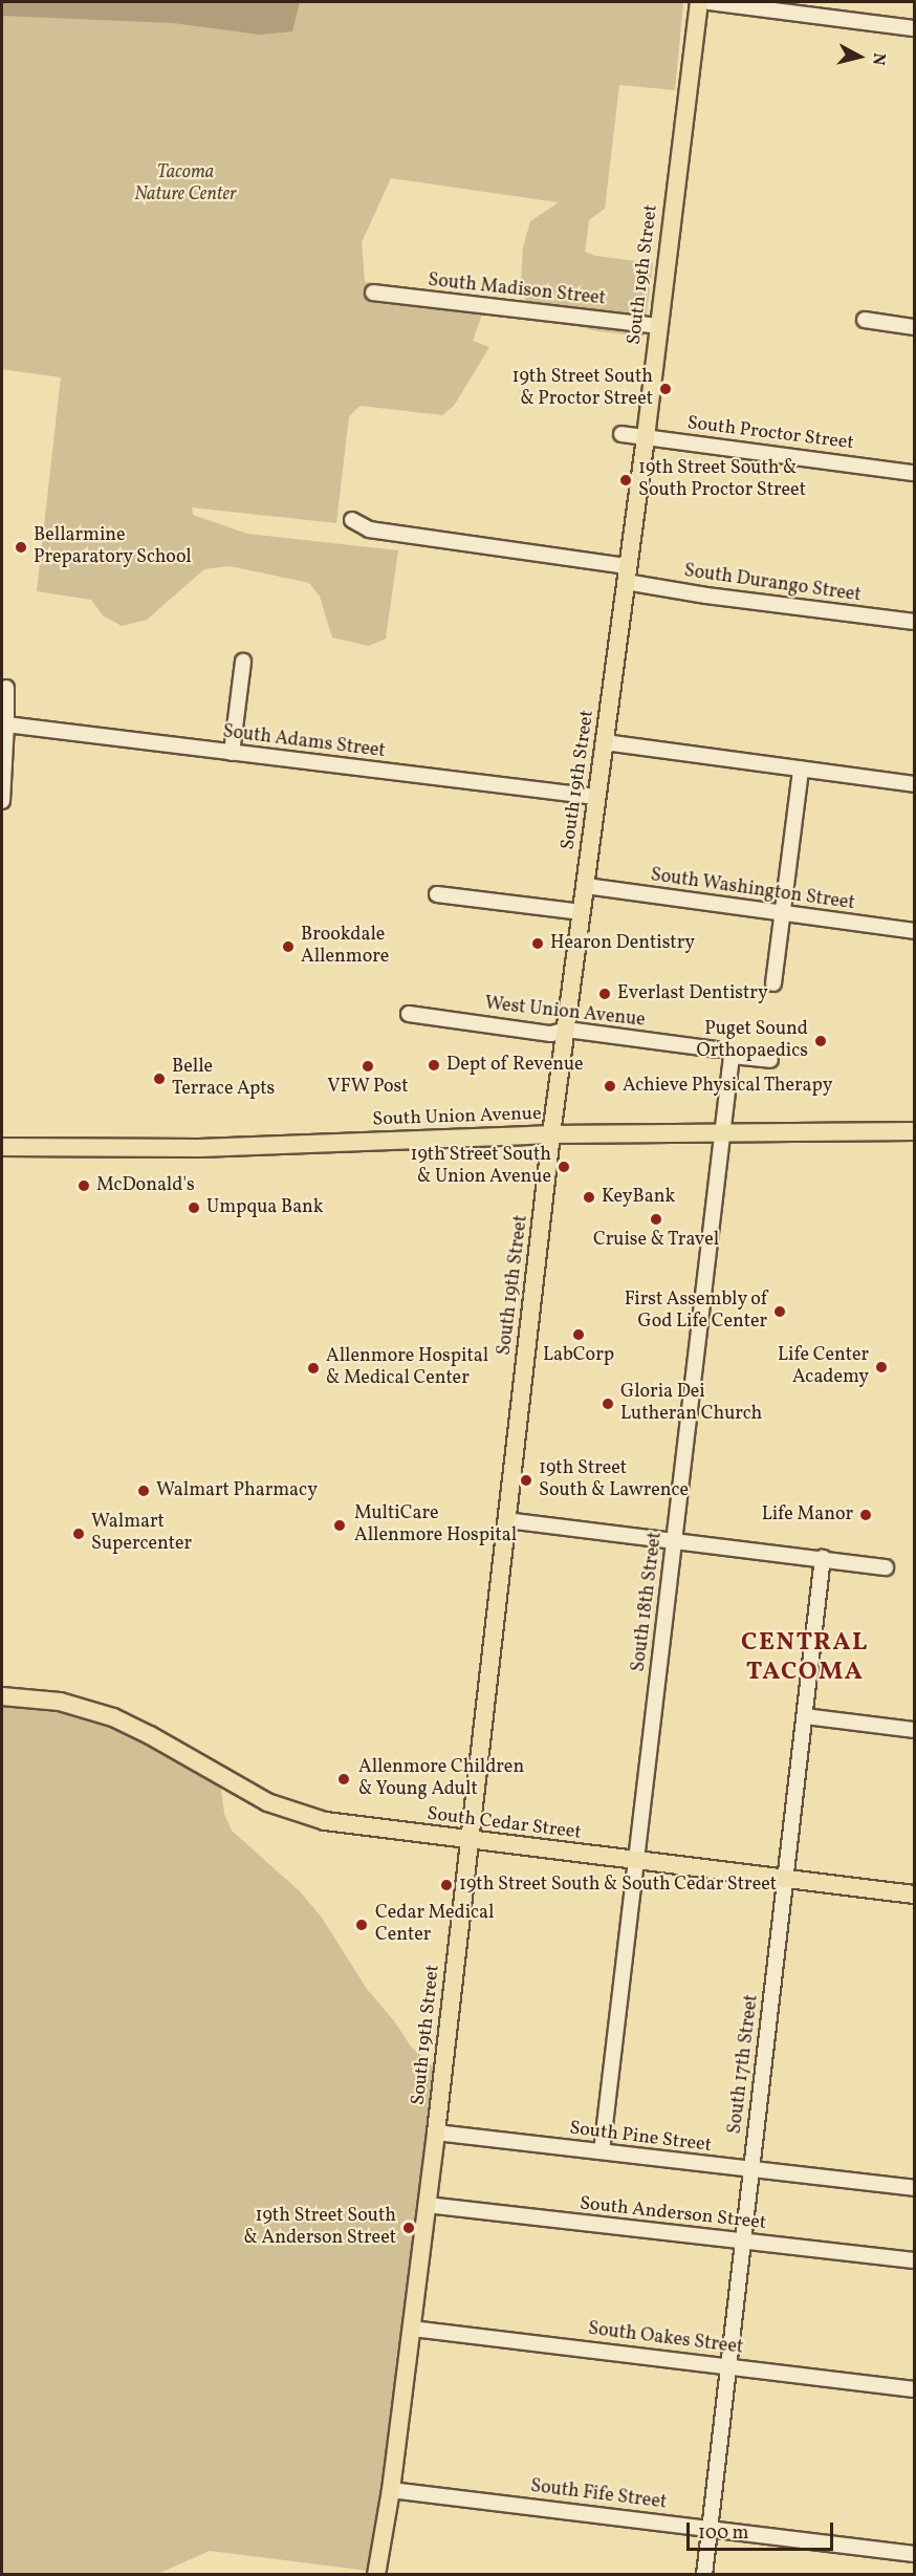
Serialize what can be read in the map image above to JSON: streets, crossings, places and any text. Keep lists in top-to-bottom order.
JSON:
{
  "streets": {
    "main road": ["South 19th Street", "South Union Avenue", "South Cedar Street"],
    "street": [
      "South Madison Street",
      "South Proctor Street",
      "South Durango Street",
      "South Adams Street",
      "South Washington Street",
      "West Union Avenue",
      "South 18th Street",
      "South 17th Street",
      "South Pine Street",
      "South Anderson Street",
      "South Oakes Street",
      "South Fife Street"
    ]
  },
  "crossings": [
    ["South 19th Street", "South Madison Street"],
    ["South 19th Street", "South Proctor Street"],
    ["South 19th Street", "South Durango Street"],
    ["South 19th Street", "South Adams Street"],
    ["South 19th Street", "South Washington Street"],
    ["South 19th Street", "West Union Avenue"],
    ["South 19th Street", "South Union Avenue"],
    ["South 19th Street", "South Cedar Street"],
    ["South 19th Street", "South Pine Street"],
    ["South 19th Street", "South Anderson Street"],
    ["South 19th Street", "South Oakes Street"],
    ["South 19th Street", "South Fife Street"],
    ["South Union Avenue", "South 18th Street"],
    ["South 18th Street", "South Cedar Street"],
    ["South 18th Street", "South Pine Street"],
    ["South Cedar Street", "South 17th Street"],
    ["South 17th Street", "South Pine Street"],
    ["South 17th Street", "South Anderson Street"],
    ["South 17th Street", "South Oakes Street"],
    ["South 17th Street", "South Fife Street"]
  ],
  "districts": ["CENTRAL TACOMA"],
  "parks": ["Tacoma Nature Center"],
  "places": [
    "19th Street South & Proctor Street",
    "19th Street South & South Proctor Street",
    "Bellarmine Preparatory School",
    "Hearon Dentistry",
    "Brookdale Allenmore",
    "Everlast Dentistry",
    "Puget Sound Orthopaedics",
    "Dept of Revenue",
    "VFW Post",
    "Belle Terrace Apts",
    "Achieve Physical Therapy",
    "19th Street South & Union Avenue",
    "McDonald's",
    "KeyBank",
    "Umpqua Bank",
    "Cruise & Travel",
    "First Assembly of God Life Center",
    "LabCorp",
    "Life Center Academy",
    "Allenmore Hospital & Medical Center",
    "Gloria Dei Lutheran Church",
    "19th Street South & Lawrence",
    "Walmart Pharmacy",
    "Life Manor",
    "MultiCare Allenmore Hospital",
    "Walmart Supercenter",
    "Allenmore Children & Young Adult",
    "19th Street South & South Cedar Street",
    "Cedar Medical Center",
    "19th Street South & Anderson Street"
  ],
  "scale_bar": "100 m",
  "north": "right"
}
